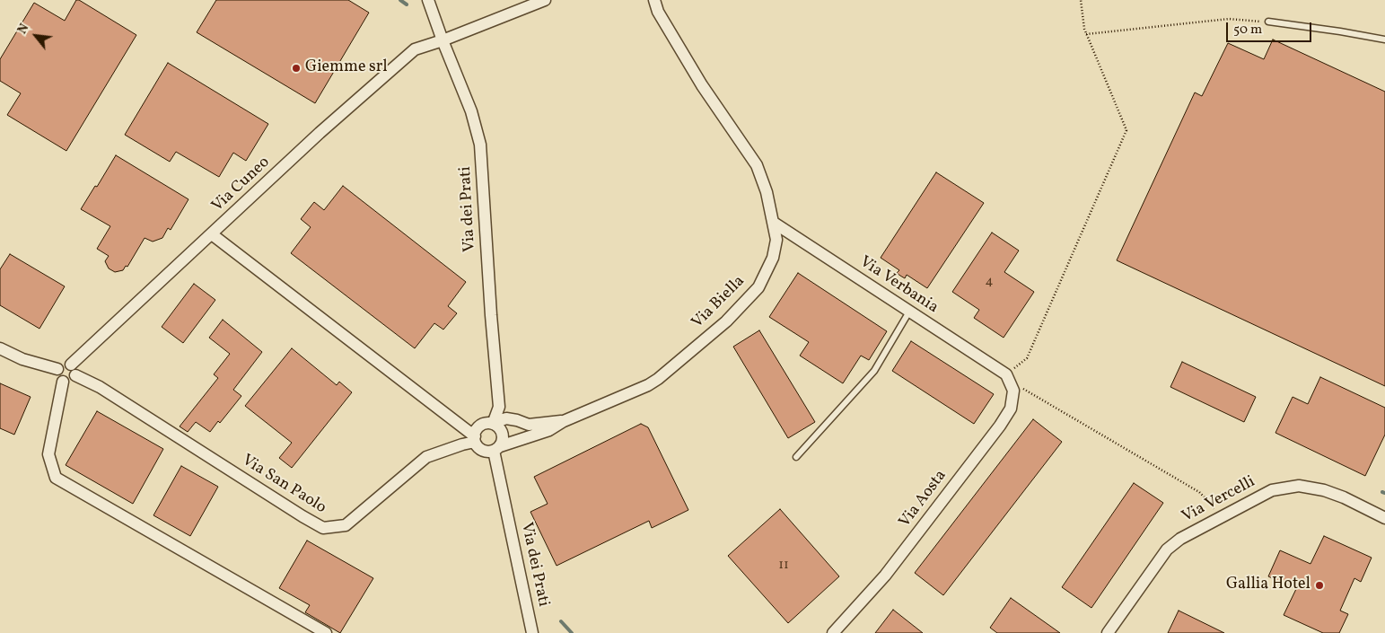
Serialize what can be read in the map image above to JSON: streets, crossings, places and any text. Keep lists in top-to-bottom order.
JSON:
{
  "streets": {
    "street": [
      "Via Cuneo",
      "Via dei Prati",
      "Via Verbania",
      "Via Biella",
      "Via San Paolo",
      "Via Aosta",
      "Via Vercelli"
    ]
  },
  "crossings": [
    ["Via Cuneo", "Via dei Prati"],
    ["Via Cuneo", "Via San Paolo"],
    ["Via dei Prati", "Via Biella"],
    ["Via dei Prati", "Via San Paolo"],
    ["Via Verbania", "Via Biella"],
    ["Via Biella", "Via San Paolo"]
  ],
  "places": ["Giemme srl", "Gallia Hotel"],
  "house_numbers": ["4", "11"],
  "scale_bar": "50 m",
  "north": "top left"
}
